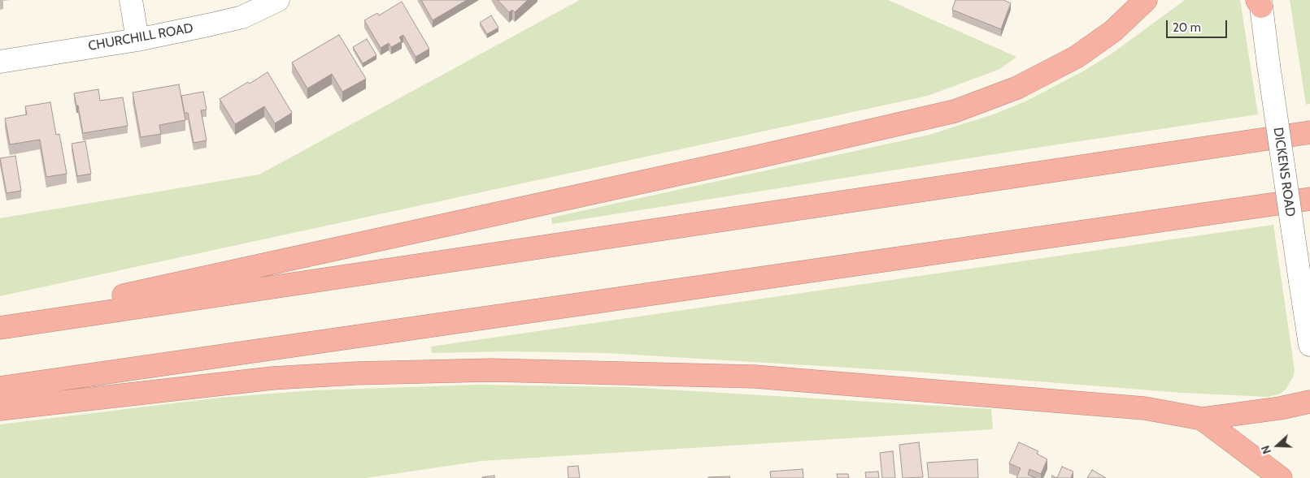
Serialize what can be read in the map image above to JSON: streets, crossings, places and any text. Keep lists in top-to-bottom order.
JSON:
{
  "streets": {
    "street": ["CHURCHILL ROAD", "DICKENS ROAD"]
  },
  "scale_bar": "20 m",
  "north": "left"
}
